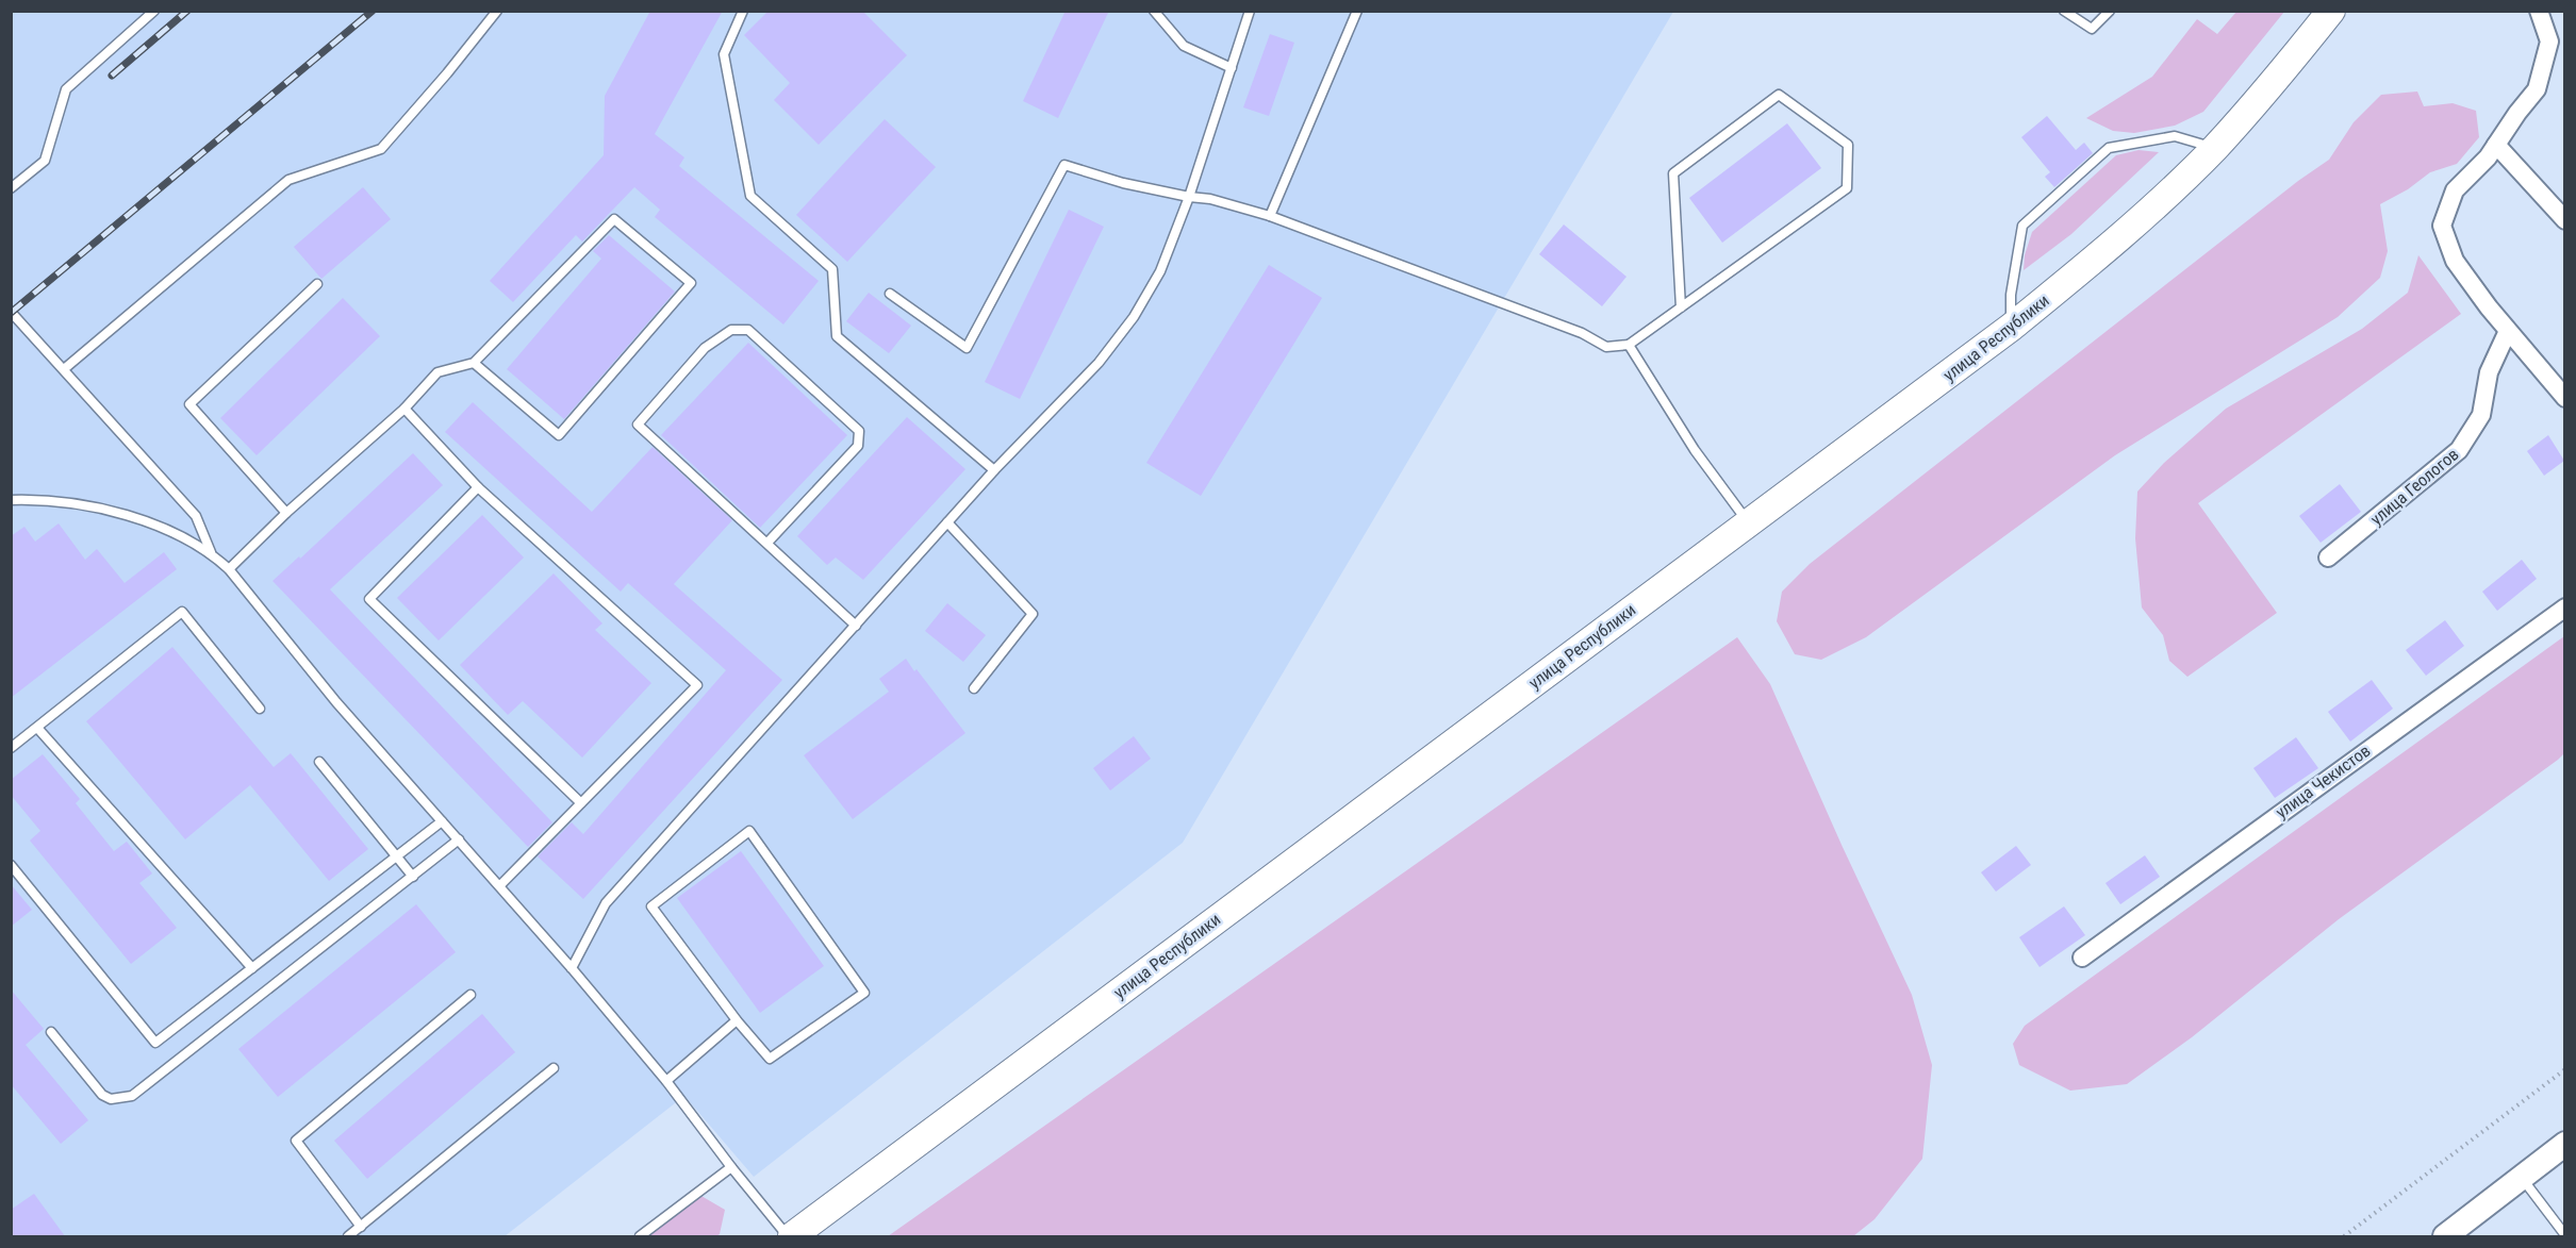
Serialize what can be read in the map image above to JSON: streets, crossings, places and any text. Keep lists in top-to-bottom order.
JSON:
{
  "streets": {
    "main road": ["улица Республики"],
    "street": ["улица Геологов", "улица Чекистов"]
  }
}
